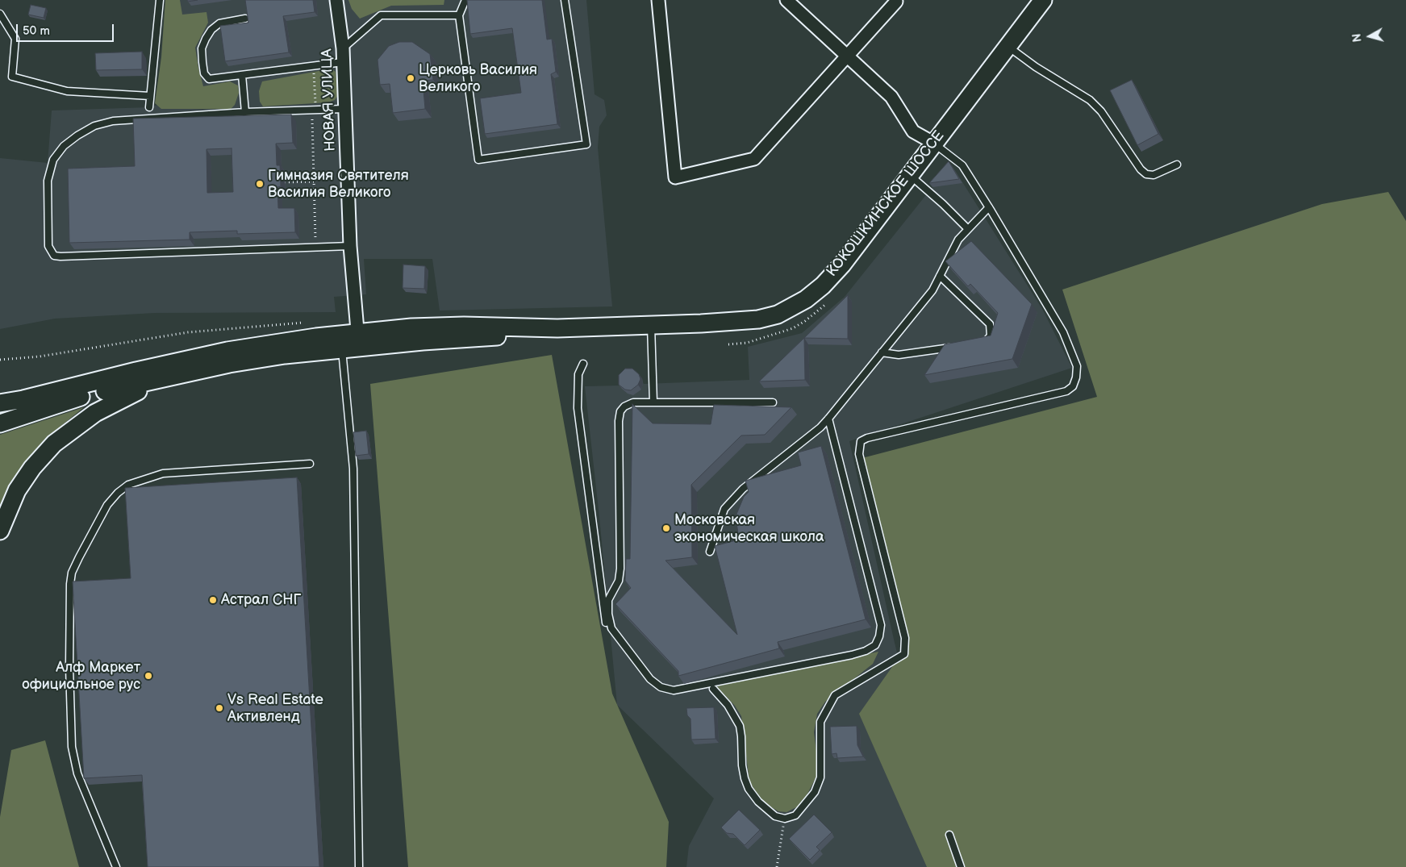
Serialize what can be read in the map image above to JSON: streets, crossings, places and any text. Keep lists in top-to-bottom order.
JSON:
{
  "streets": {
    "main road": ["КОКОШКИНСКОЕ ШОССЕ"],
    "street": ["НОВАЯ УЛИЦА"]
  },
  "crossings": [
    ["НОВАЯ УЛИЦА", "КОКОШКИНСКОЕ ШОССЕ"]
  ],
  "places": [
    "Церковь Василия Великого",
    "Гимназия Святителя Василия Великого",
    "Московская экономическая школа",
    "Астрал СНГ",
    "Алф Маркет официальное рус",
    "Vs Real Estate Активленд"
  ],
  "scale_bar": "50 m",
  "north": "left"
}
